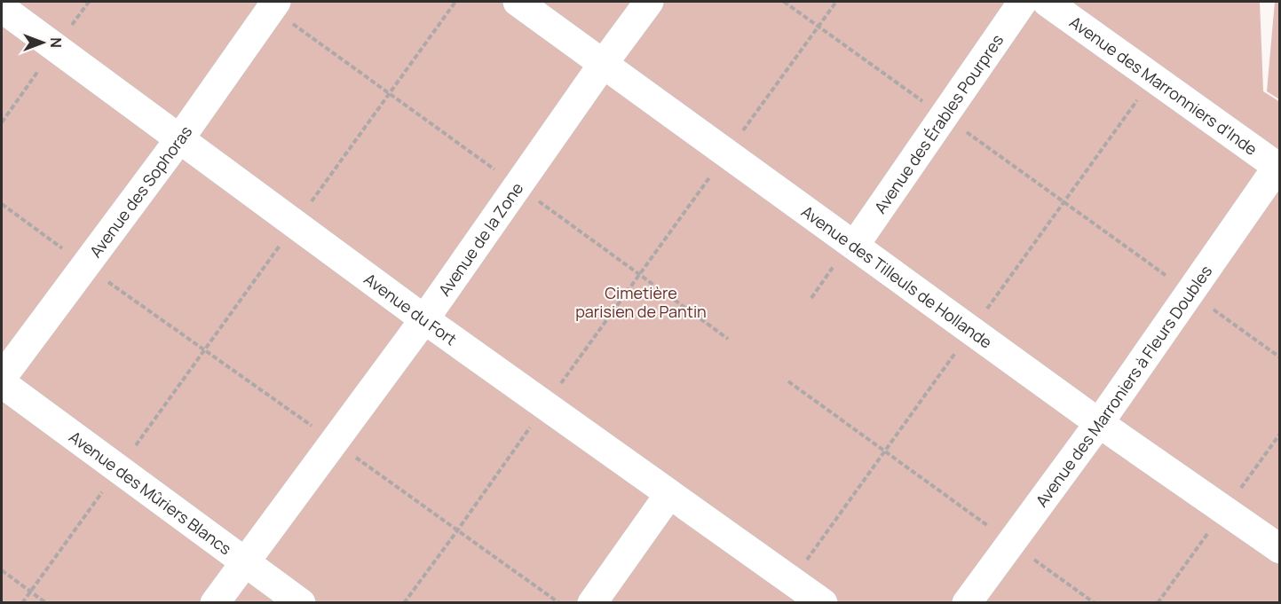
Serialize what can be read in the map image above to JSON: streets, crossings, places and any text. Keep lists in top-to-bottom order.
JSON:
{
  "streets": {
    "lane": [
      "Avenue des Marronniers d'Inde",
      "Avenue des Érables Pourpres",
      "Avenue des Sophoras",
      "Avenue de la Zone",
      "Avenue des Tilleuls de Hollande",
      "Avenue du Fort",
      "Avenue des Marroniers à Fleurs Doubles",
      "Avenue des Mûriers Blancs"
    ]
  },
  "crossings": [
    ["Avenue des Marronniers d'Inde", "Avenue des Marroniers à Fleurs Doubles"],
    ["Avenue des Érables Pourpres", "Avenue des Tilleuls de Hollande"],
    ["Avenue des Sophoras", "Avenue du Fort"],
    ["Avenue de la Zone", "Avenue des Tilleuls de Hollande"],
    ["Avenue de la Zone", "Avenue du Fort"],
    ["Avenue de la Zone", "Avenue des Mûriers Blancs"],
    ["Avenue des Tilleuls de Hollande", "Avenue des Marroniers à Fleurs Doubles"]
  ],
  "parks": ["Cimetière parisien de Pantin"],
  "north": "right"
}
